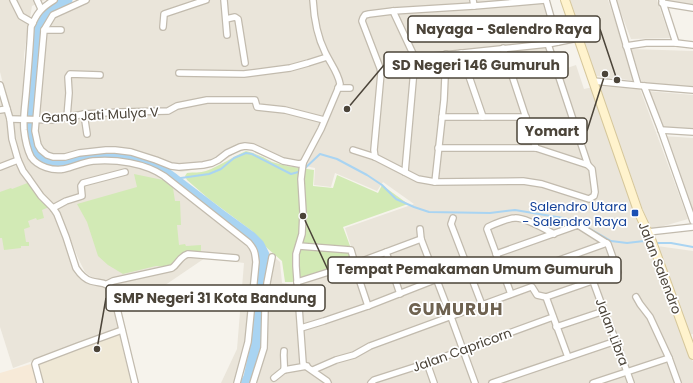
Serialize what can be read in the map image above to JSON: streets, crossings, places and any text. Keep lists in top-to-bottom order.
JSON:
{
  "streets": {
    "street": [
      "Gang Jati Mulya V",
      "Jalan Salendro",
      "Jalan Libra",
      "Jalan Capricorn"
    ]
  },
  "districts": ["GUMURUH"],
  "places": {
    "other": [
      "Yomart",
      "Nayaga - Salendro Raya",
      "SD Negeri 146 Gumuruh",
      "Tempat Pemakaman Umum Gumuruh",
      "SMP Negeri 31 Kota Bandung"
    ],
    "transit": ["Salendro Utara - Salendro Raya"]
  }
}
